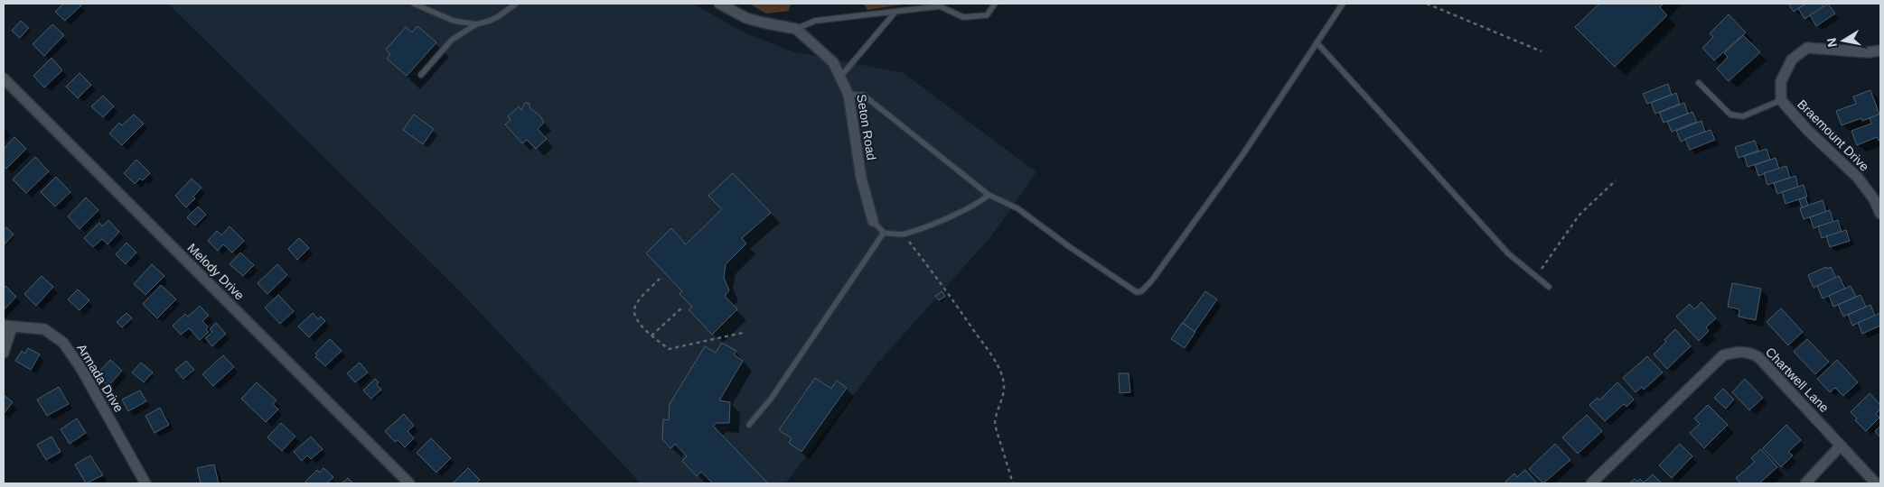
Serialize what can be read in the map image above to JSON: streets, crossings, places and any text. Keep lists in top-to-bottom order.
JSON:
{
  "streets": {
    "street": [
      "Seton Road",
      "Braemount Drive",
      "Melody Drive",
      "Armada Drive",
      "Chartwell Lane"
    ]
  },
  "north": "left"
}
